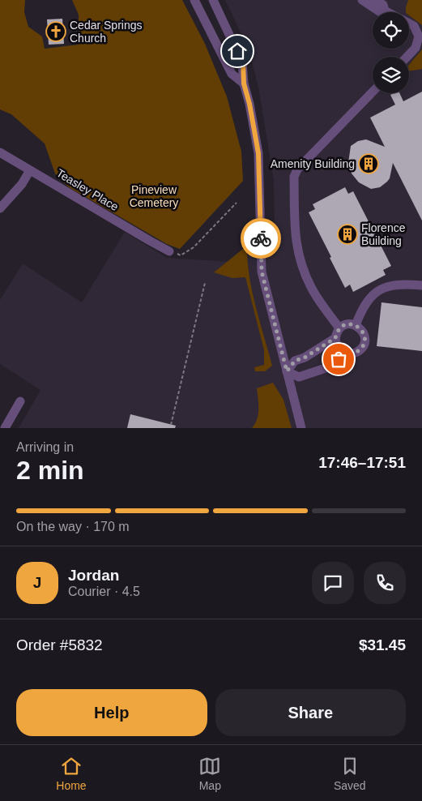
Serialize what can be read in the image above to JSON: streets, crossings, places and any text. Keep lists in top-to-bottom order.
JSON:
{
  "streets": {
    "street": ["Teasley Place"]
  },
  "parks": ["Pineview Cemetery"],
  "places": {
    "church": ["Cedar Springs Church"],
    "building": ["Amenity Building", "Florence Building"]
  },
  "page": {
    "heading": ["2 min", "Arriving in", "17:46–17:51"],
    "panel": [
      "Jordan",
      "Courier · 4.5",
      "Order #5832",
      "$31.45"
    ],
    "bar": "On the way · 170 m",
    "round": "J",
    "buttons": ["Help", "Share"],
    "tabs": ["Home", "Map", "Saved"]
  }
}
